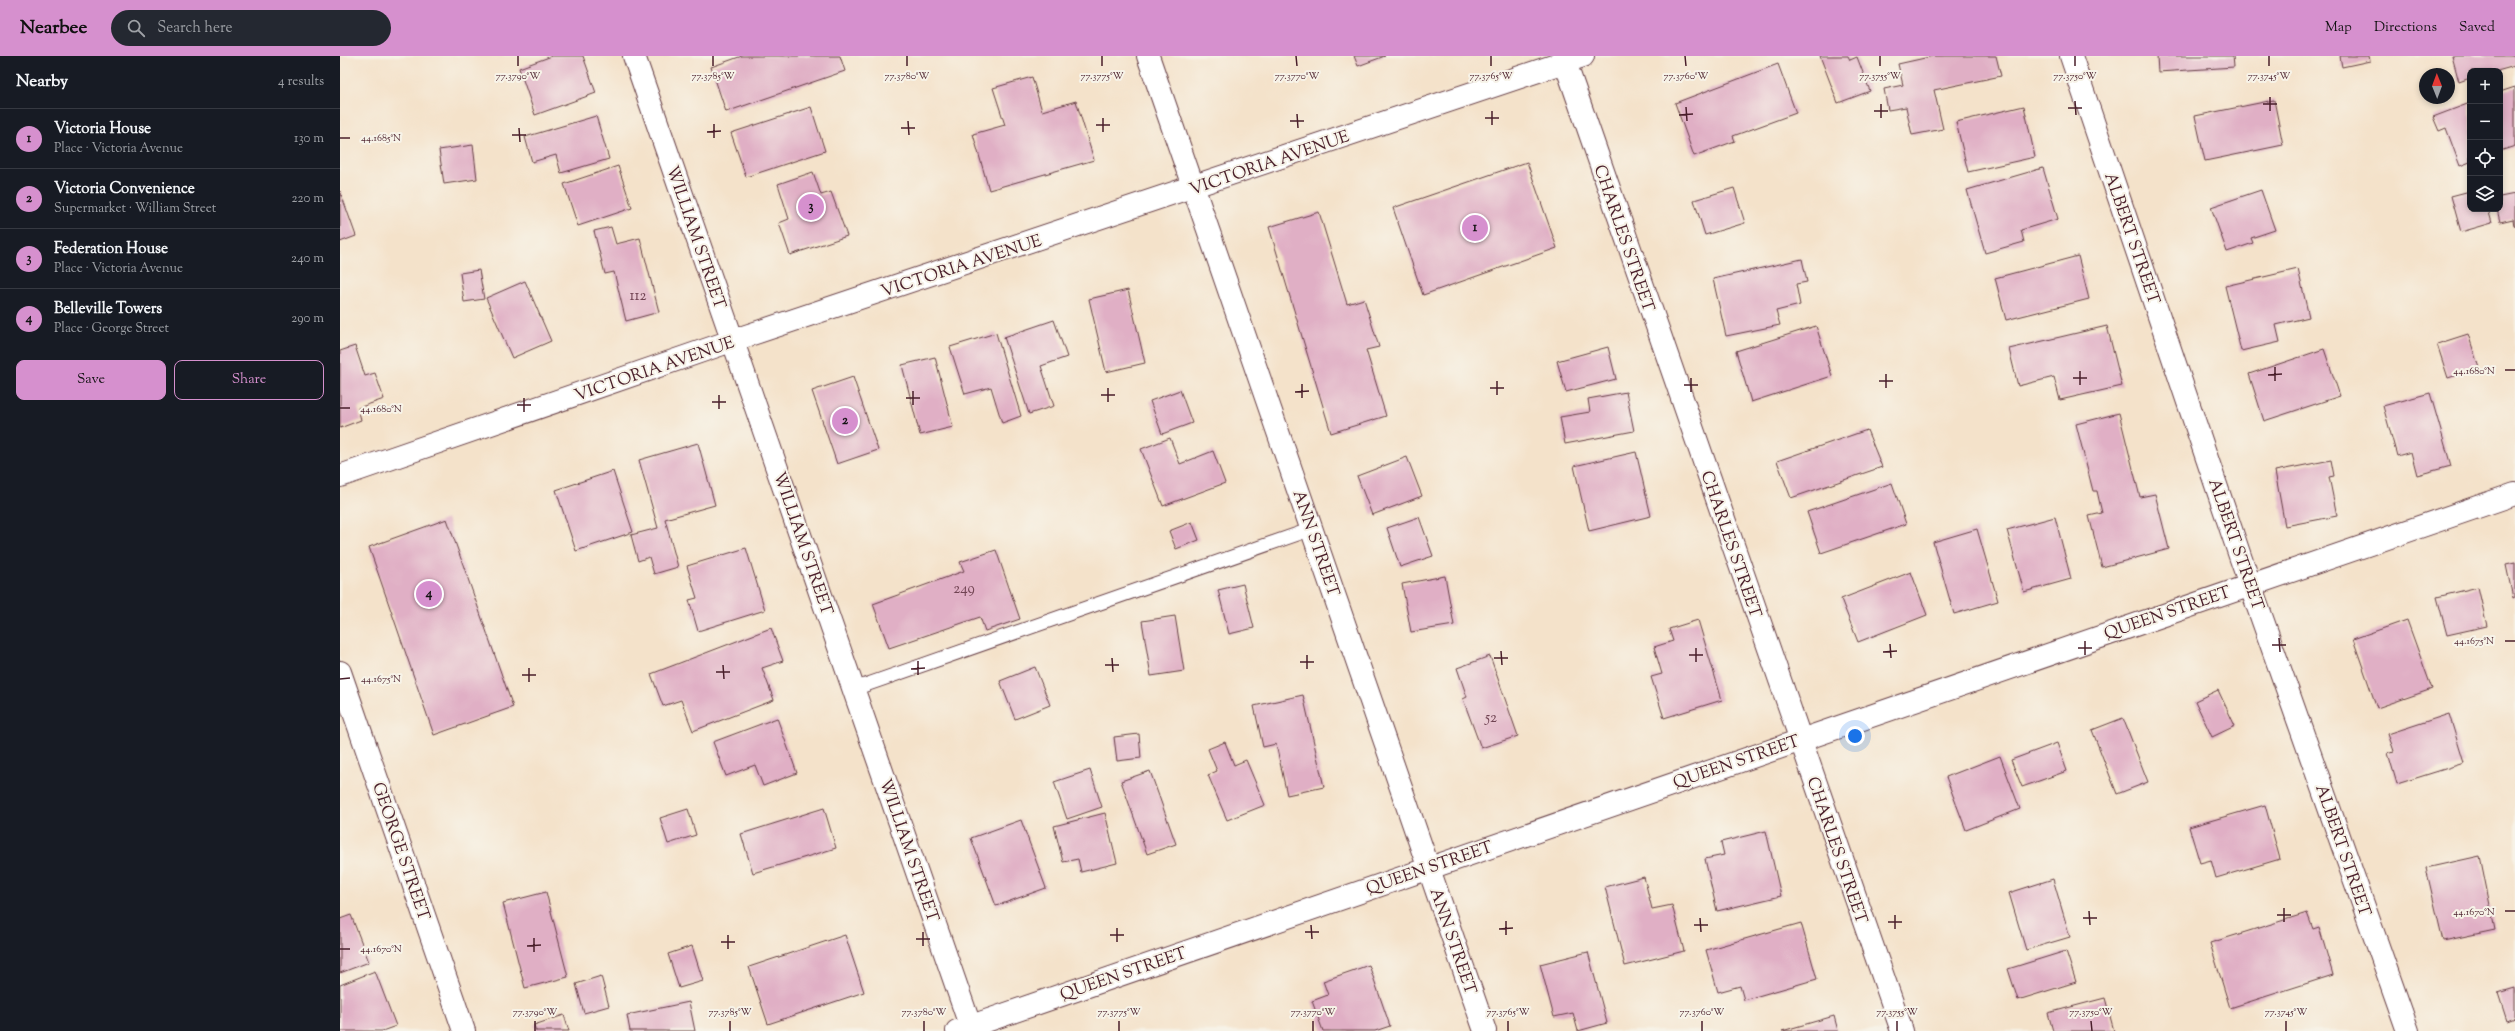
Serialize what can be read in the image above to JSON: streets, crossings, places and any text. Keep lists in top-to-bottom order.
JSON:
{
  "streets": {
    "street": [
      "VICTORIA AVENUE",
      "WILLIAM STREET",
      "CHARLES STREET",
      "ALBERT STREET",
      "ANN STREET",
      "QUEEN STREET",
      "GEORGE STREET"
    ]
  },
  "crossings": [
    ["VICTORIA AVENUE", "WILLIAM STREET"],
    ["VICTORIA AVENUE", "CHARLES STREET"],
    ["VICTORIA AVENUE", "ANN STREET"],
    ["WILLIAM STREET", "QUEEN STREET"],
    ["CHARLES STREET", "QUEEN STREET"],
    ["ALBERT STREET", "QUEEN STREET"],
    ["ANN STREET", "QUEEN STREET"]
  ],
  "house_numbers": ["112", "249", "52"],
  "north": "top",
  "page": {
    "header": "Nearbee",
    "search": "Search here",
    "nav": ["Map", "Directions", "Saved"],
    "heading": ["Nearby", "4 results"],
    "map_buttons": ["+", "−"],
    "list": [
      {
        "mark": "1",
        "name": "Victoria House",
        "note": "Place · Victoria Avenue",
        "value": "130 m"
      },
      {
        "mark": "2",
        "name": "Victoria Convenience",
        "note": "Supermarket · William Street",
        "value": "220 m"
      },
      {
        "mark": "3",
        "name": "Federation House",
        "note": "Place · Victoria Avenue",
        "value": "240 m"
      },
      {
        "mark": "4",
        "name": "Belleville Towers",
        "note": "Place · George Street",
        "value": "290 m"
      }
    ],
    "pins": [
      "3",
      "1",
      "2",
      "4"
    ],
    "buttons": ["Save", "Share"]
  },
  "coordinates": [
    "77.3790°W",
    "77.3785°W",
    "77.3780°W",
    "77.3775°W",
    "77.3770°W",
    "77.3765°W",
    "77.3760°W",
    "77.3755°W",
    "77.3750°W",
    "77.3745°W",
    "44.1685°N",
    "44.1680°N",
    "44.1675°N",
    "44.1670°N"
  ]
}
